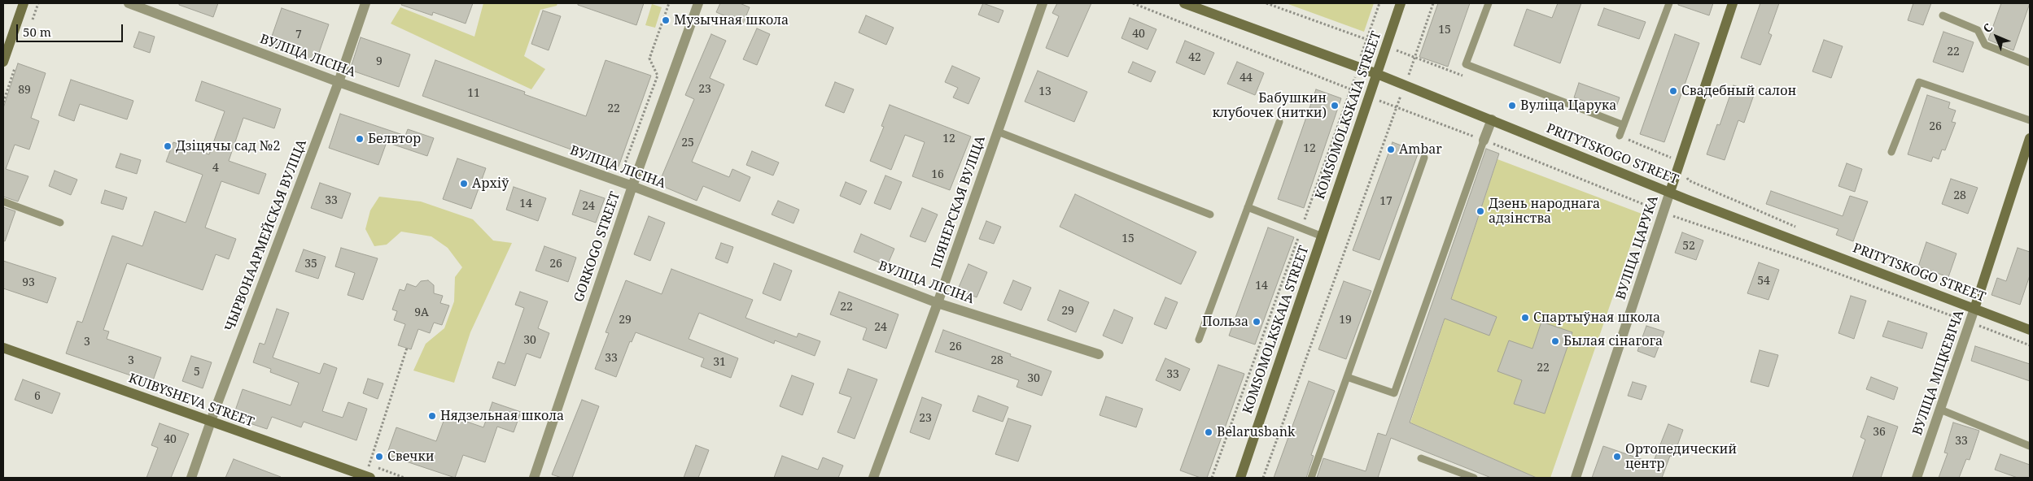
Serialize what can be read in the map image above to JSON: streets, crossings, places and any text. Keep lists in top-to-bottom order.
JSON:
{
  "streets": {
    "main road": [
      "KOMSOMOLKSKAIA STREET",
      "PRITYTSKOGO STREET",
      "ВУЛІЦА ЦАРУКА",
      "ВУЛІЦА МІЦКЕВІЧА",
      "KUIBYSHEVA STREET"
    ],
    "street": [
      "ВУЛІЦА ЛІСІНА",
      "ПІЯНЕРСКАЯ ВУЛІЦА",
      "ЧЫРВОНААРМЕЙСКАЯ ВУЛІЦА",
      "GORKOGO STREET"
    ]
  },
  "crossings": [
    ["ВУЛІЦА ЛІСІНА", "ПІЯНЕРСКАЯ ВУЛІЦА"],
    ["ВУЛІЦА ЛІСІНА", "ЧЫРВОНААРМЕЙСКАЯ ВУЛІЦА"],
    ["ВУЛІЦА ЛІСІНА", "GORKOGO STREET"],
    ["KOMSOMOLKSKAIA STREET", "PRITYTSKOGO STREET"],
    ["PRITYTSKOGO STREET", "ВУЛІЦА ЦАРУКА"],
    ["PRITYTSKOGO STREET", "ВУЛІЦА МІЦКЕВІЧА"],
    ["ЧЫРВОНААРМЕЙСКАЯ ВУЛІЦА", "KUIBYSHEVA STREET"]
  ],
  "places": [
    "Музычная школа",
    "Свадебный салон",
    "Бабушкин клубочек (нитки)",
    "Вуліца Царука",
    "Белвтор",
    "Дзіцячы сад №2",
    "Ambar",
    "Архіў",
    "Дзень народнага адзінства",
    "Спартыўная школа",
    "Польза",
    "Былая сінагога",
    "Нядзельная школа",
    "Belarusbank",
    "Свечки",
    "Ортопедический центр"
  ],
  "house_numbers": [
    "15",
    "40",
    "7",
    "22",
    "42",
    "9",
    "44",
    "23",
    "89",
    "13",
    "11",
    "22",
    "26",
    "12",
    "25",
    "12",
    "4",
    "16",
    "28",
    "33",
    "17",
    "14",
    "24",
    "15",
    "52",
    "35",
    "26",
    "54",
    "93",
    "14",
    "22",
    "29",
    "9А",
    "29",
    "19",
    "24",
    "30",
    "3",
    "26",
    "33",
    "3",
    "28",
    "31",
    "22",
    "5",
    "33",
    "30",
    "6",
    "23",
    "36",
    "40",
    "33"
  ],
  "scale_bar": "50 m",
  "north": "top left"
}
